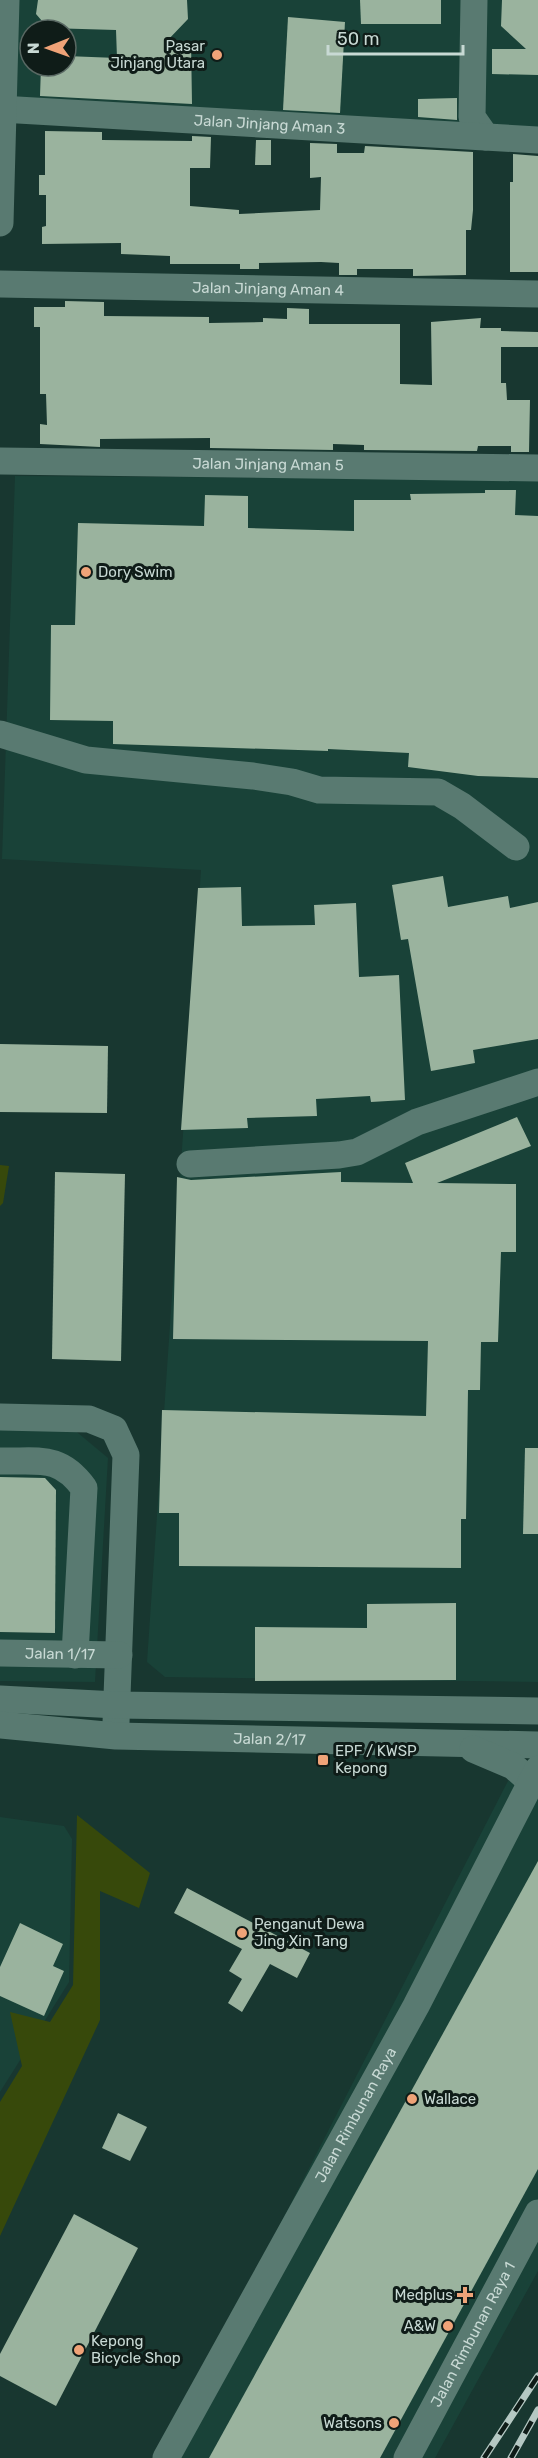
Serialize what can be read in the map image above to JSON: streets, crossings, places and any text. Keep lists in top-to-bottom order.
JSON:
{
  "streets": {
    "street": [
      "Jalan Jinjang Aman 3",
      "Jalan Jinjang Aman 4",
      "Jalan Jinjang Aman 5",
      "Jalan 1/17",
      "Jalan 2/17",
      "Jalan Rimbunan Raya",
      "Jalan Rimbunan Raya 1"
    ]
  },
  "places": {
    "other": [
      "Pasar Jinjang Utara",
      "Dory Swim",
      "Penganut Dewa Jing Xin Tang",
      "Wallace",
      "A&W",
      "Kepong Bicycle Shop",
      "Watsons"
    ],
    "transit": ["EPF / KWSP Kepong"],
    "health": ["Medplus"]
  },
  "scale_bar": "50 m",
  "north": "left"
}
